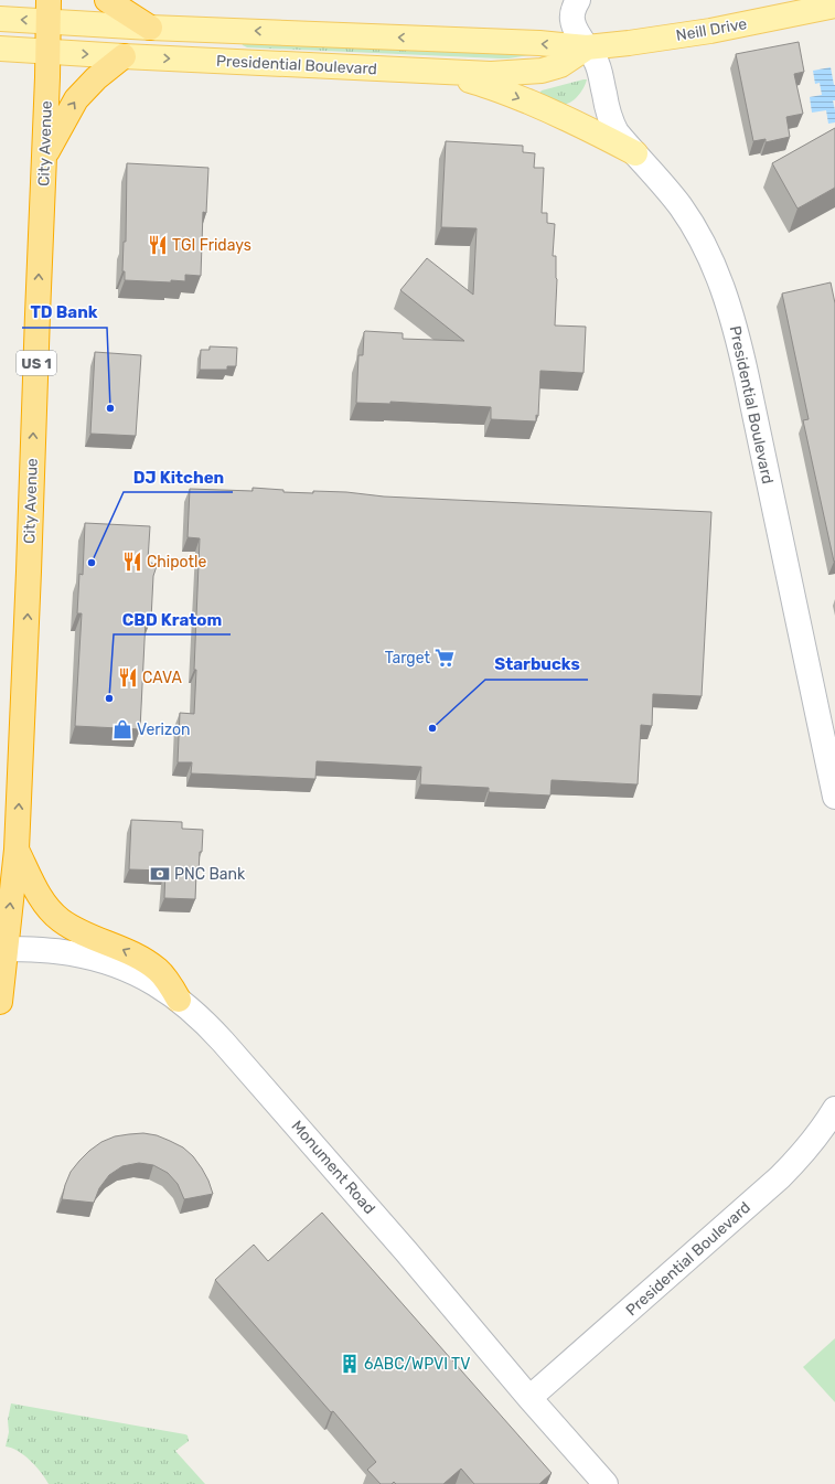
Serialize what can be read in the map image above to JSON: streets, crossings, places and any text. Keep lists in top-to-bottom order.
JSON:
{
  "streets": {
    "highway": ["City Avenue", "US 1"],
    "main road": ["Neill Drive", "Presidential Boulevard"],
    "street": ["Monument Road"]
  },
  "crossings": [
    ["Neill Drive", "Presidential Boulevard"],
    ["Presidential Boulevard", "City Avenue"],
    ["Presidential Boulevard", "Monument Road"],
    ["City Avenue", "Monument Road"]
  ],
  "one_way": ["City Avenue"],
  "places": {
    "restaurant": ["TGI Fridays", "Chipotle", "CAVA"],
    "other": [
      "TD Bank",
      "DJ Kitchen",
      "CBD Kratom",
      "Starbucks"
    ],
    "supermarket": ["Target"],
    "shop": ["Verizon"],
    "bank": ["PNC Bank"],
    "building": ["6ABC/WPVI TV"]
  }
}
